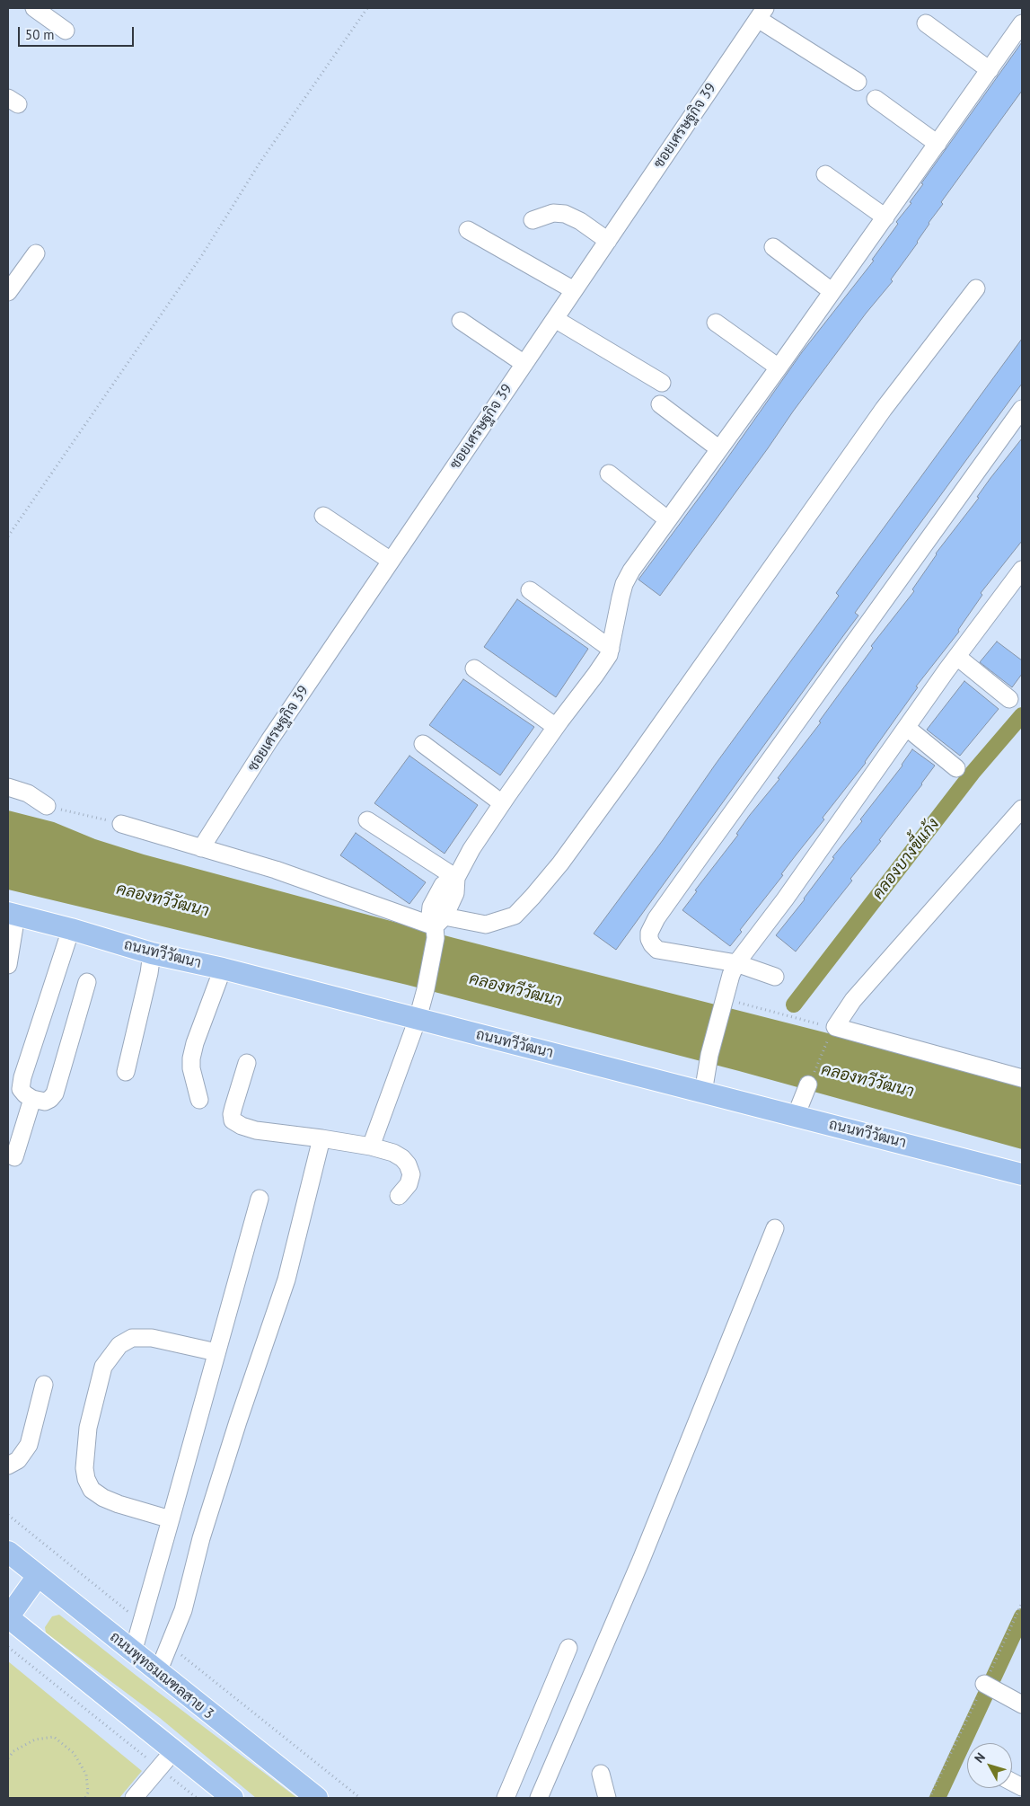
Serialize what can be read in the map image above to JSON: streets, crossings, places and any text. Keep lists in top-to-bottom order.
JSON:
{
  "streets": {
    "main road": ["ถนนทวีวัฒนา", "ถนนพุทธมณฑลสาย 3"],
    "street": ["ซอยเศรษฐกิจ 39"]
  },
  "water": ["คลองบางขี้แก้ง", "คลองทวีวัฒนา"],
  "scale_bar": "50 m",
  "north": "top left"
}
